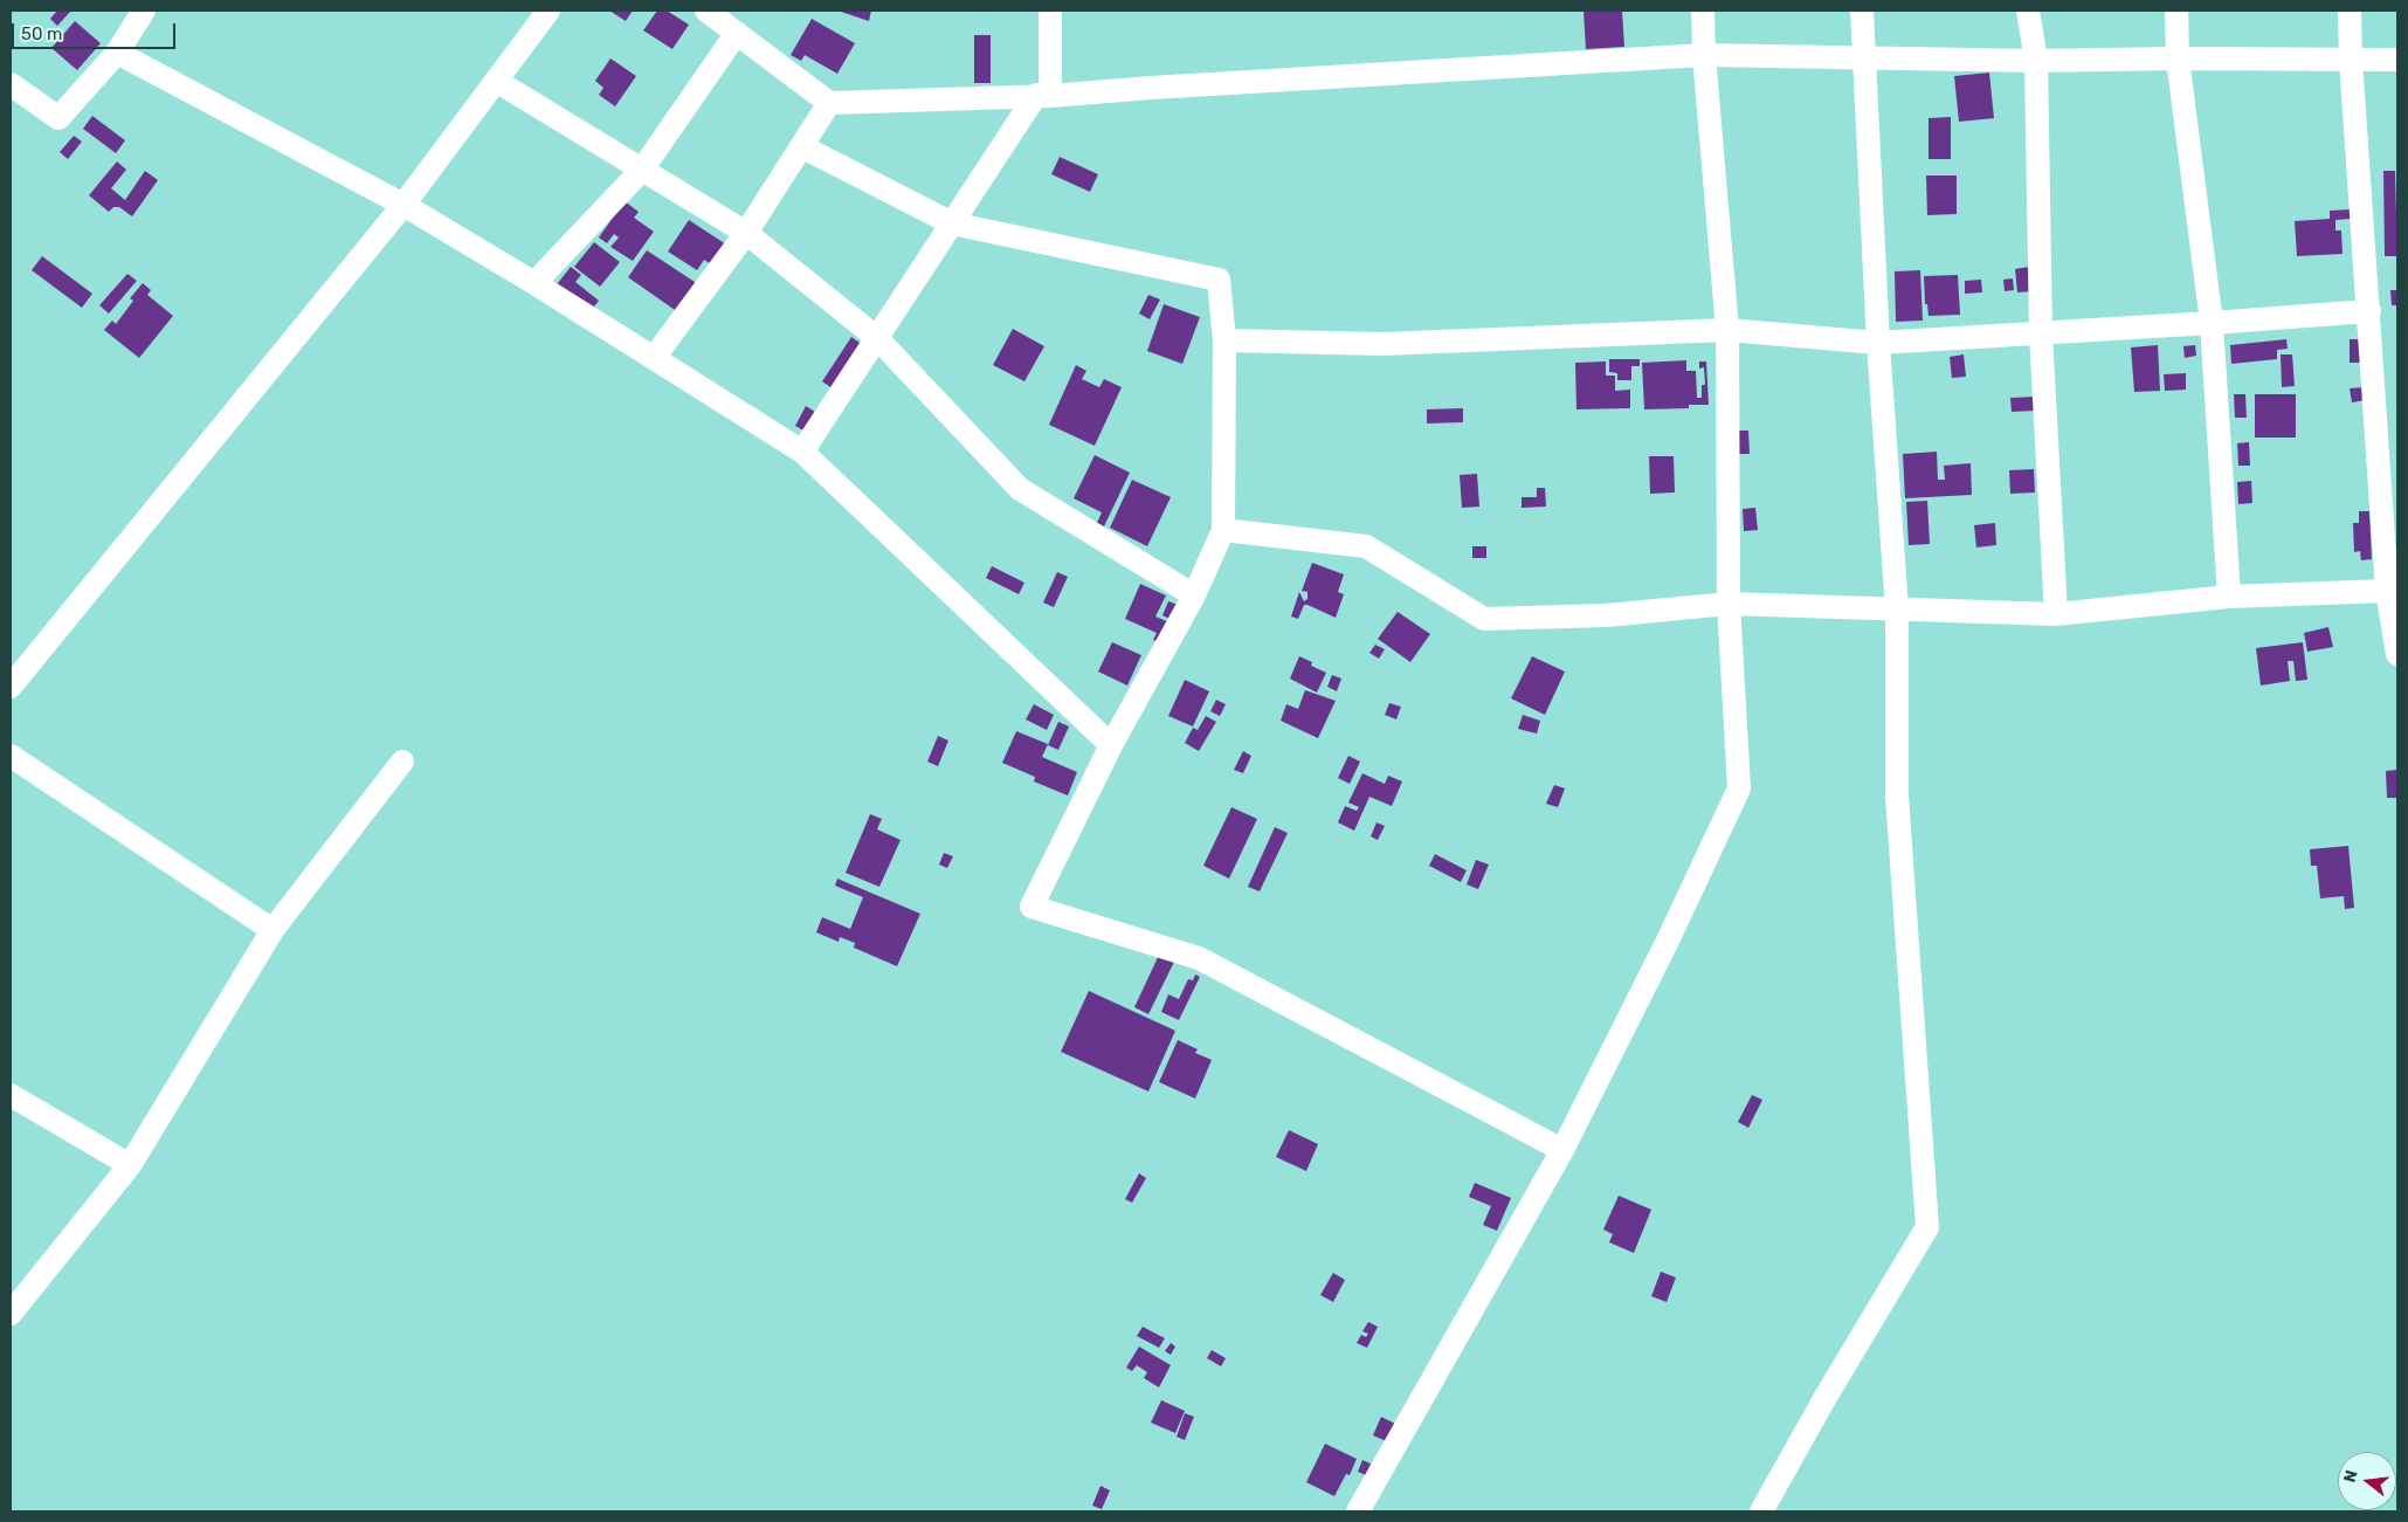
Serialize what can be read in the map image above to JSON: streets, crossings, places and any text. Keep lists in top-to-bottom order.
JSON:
{
  "scale_bar": "50 m",
  "north": "left"
}
